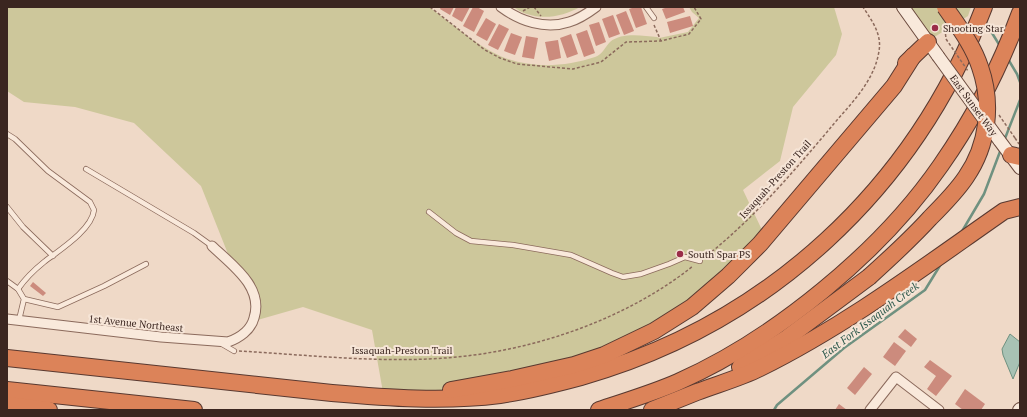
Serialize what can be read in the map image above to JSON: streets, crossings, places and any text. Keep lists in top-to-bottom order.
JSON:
{
  "streets": {
    "main road": ["East Sunset Way"],
    "street": ["1st Avenue Northeast"],
    "path": ["Issaquah-Preston Trail"]
  },
  "water": ["East Fork Issaquah Creek"],
  "places": ["Shooting Star", "South Spar PS"]
}
